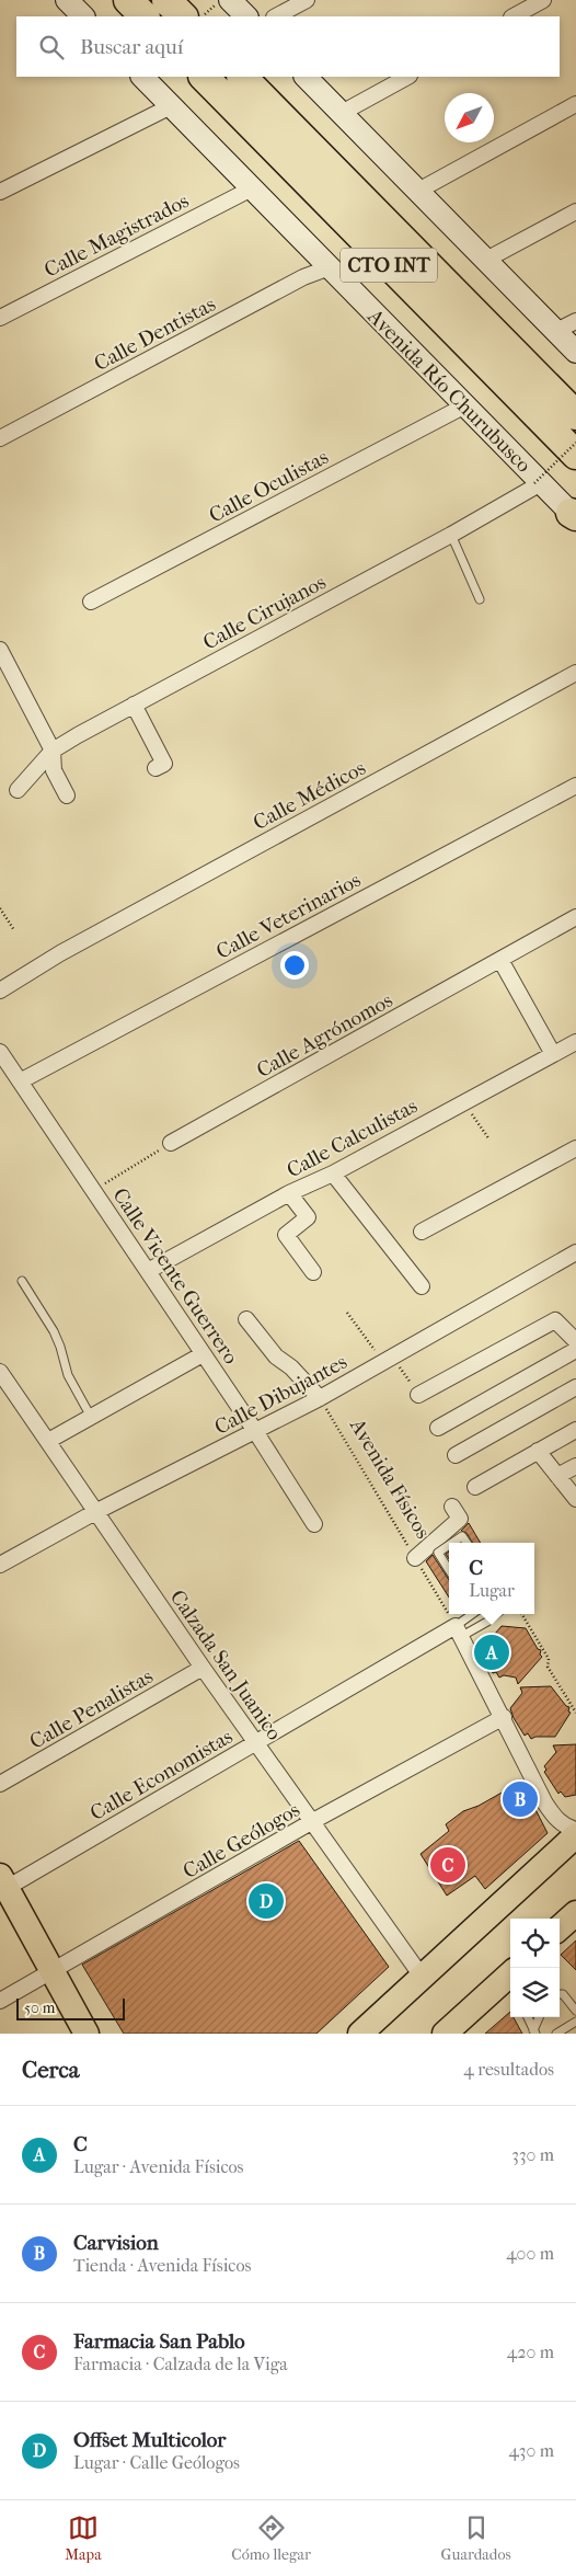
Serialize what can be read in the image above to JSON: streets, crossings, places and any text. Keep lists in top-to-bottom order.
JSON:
{
  "streets": {
    "highway": ["CTO INT"],
    "main road": ["Avenida Río Churubusco"],
    "street": [
      "Calle Magistrados",
      "Calle Dentistas",
      "Calle Oculistas",
      "Calle Cirujanos",
      "Calle Médicos",
      "Calle Veterinarios",
      "Calle Agrónomos",
      "Calle Calculistas",
      "Calle Vicente Guerrero",
      "Calle Dibujantes",
      "Calzada San Juanico",
      "Calle Penalistas",
      "Calle Economistas",
      "Calle Geólogos"
    ],
    "path": ["Avenida Físicos"]
  },
  "crossings": [
    ["Calle Magistrados", "Avenida Río Churubusco"],
    ["Calle Dentistas", "Avenida Río Churubusco"],
    ["Avenida Río Churubusco", "Calle Oculistas"],
    ["Avenida Río Churubusco", "Calle Cirujanos"],
    ["Calle Veterinarios", "Calle Vicente Guerrero"],
    ["Calle Calculistas", "Calle Vicente Guerrero"],
    ["Calle Vicente Guerrero", "Calle Dibujantes"],
    ["Calle Dibujantes", "Avenida Físicos"],
    ["Calle Dibujantes", "Calzada San Juanico"],
    ["Avenida Físicos", "Calle Economistas"],
    ["Calzada San Juanico", "Calle Penalistas"],
    ["Calzada San Juanico", "Calle Economistas"],
    ["Calzada San Juanico", "Calle Geólogos"]
  ],
  "scale_bar": "50 m",
  "north": "bottom left",
  "page": {
    "search": "Buscar aquí",
    "popup": ["C", "Lugar"],
    "pins": [
      "A",
      "B",
      "C",
      "D"
    ],
    "scale": "50 m",
    "heading": ["Cerca", "4 resultados"],
    "list": [
      {
        "mark": "A",
        "name": "C",
        "note": "Lugar · Avenida Físicos",
        "value": "330 m"
      },
      {
        "mark": "B",
        "name": "Carvision",
        "note": "Tienda · Avenida Físicos",
        "value": "400 m"
      },
      {
        "mark": "C",
        "name": "Farmacia San Pablo",
        "note": "Farmacia · Calzada de la Viga",
        "value": "420 m"
      },
      {
        "mark": "D",
        "name": "Offset Multicolor",
        "note": "Lugar · Calle Geólogos",
        "value": "430 m"
      }
    ],
    "nav": ["Mapa", "Cómo llegar", "Guardados"]
  }
}
